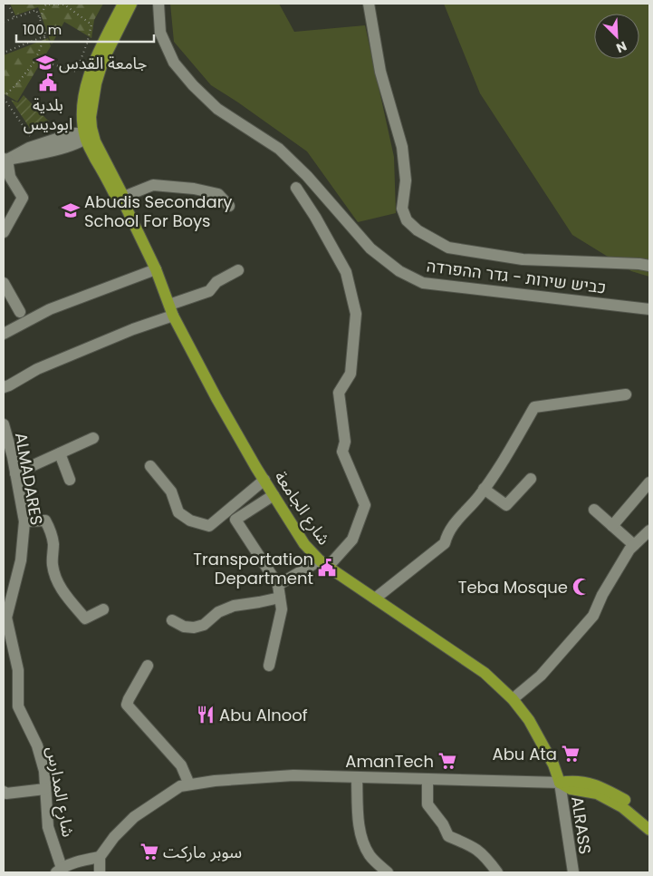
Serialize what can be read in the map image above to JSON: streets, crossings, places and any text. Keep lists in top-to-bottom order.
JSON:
{
  "streets": {
    "main road": ["شارع الجامعة"],
    "street": [
      "כביש שירות - גדר ההפרדה",
      "ALMADARES",
      "شارع المدارس",
      "ALRASS"
    ]
  },
  "crossings": [
    ["ALMADARES", "شارع المدارس"],
    ["شارع الجامعة", "ALRASS"]
  ],
  "places": {
    "school or university": ["جامعة القدس", "Abudis Secondary School For Boys"],
    "public building": ["بلدية ابوديس", "Transportation Department"],
    "mosque": ["Teba Mosque"],
    "restaurant": ["Abu Alnoof"],
    "supermarket": ["Abu Ata", "AmanTech", "سوبر ماركت"]
  },
  "scale_bar": "100 m",
  "north": "bottom right"
}
